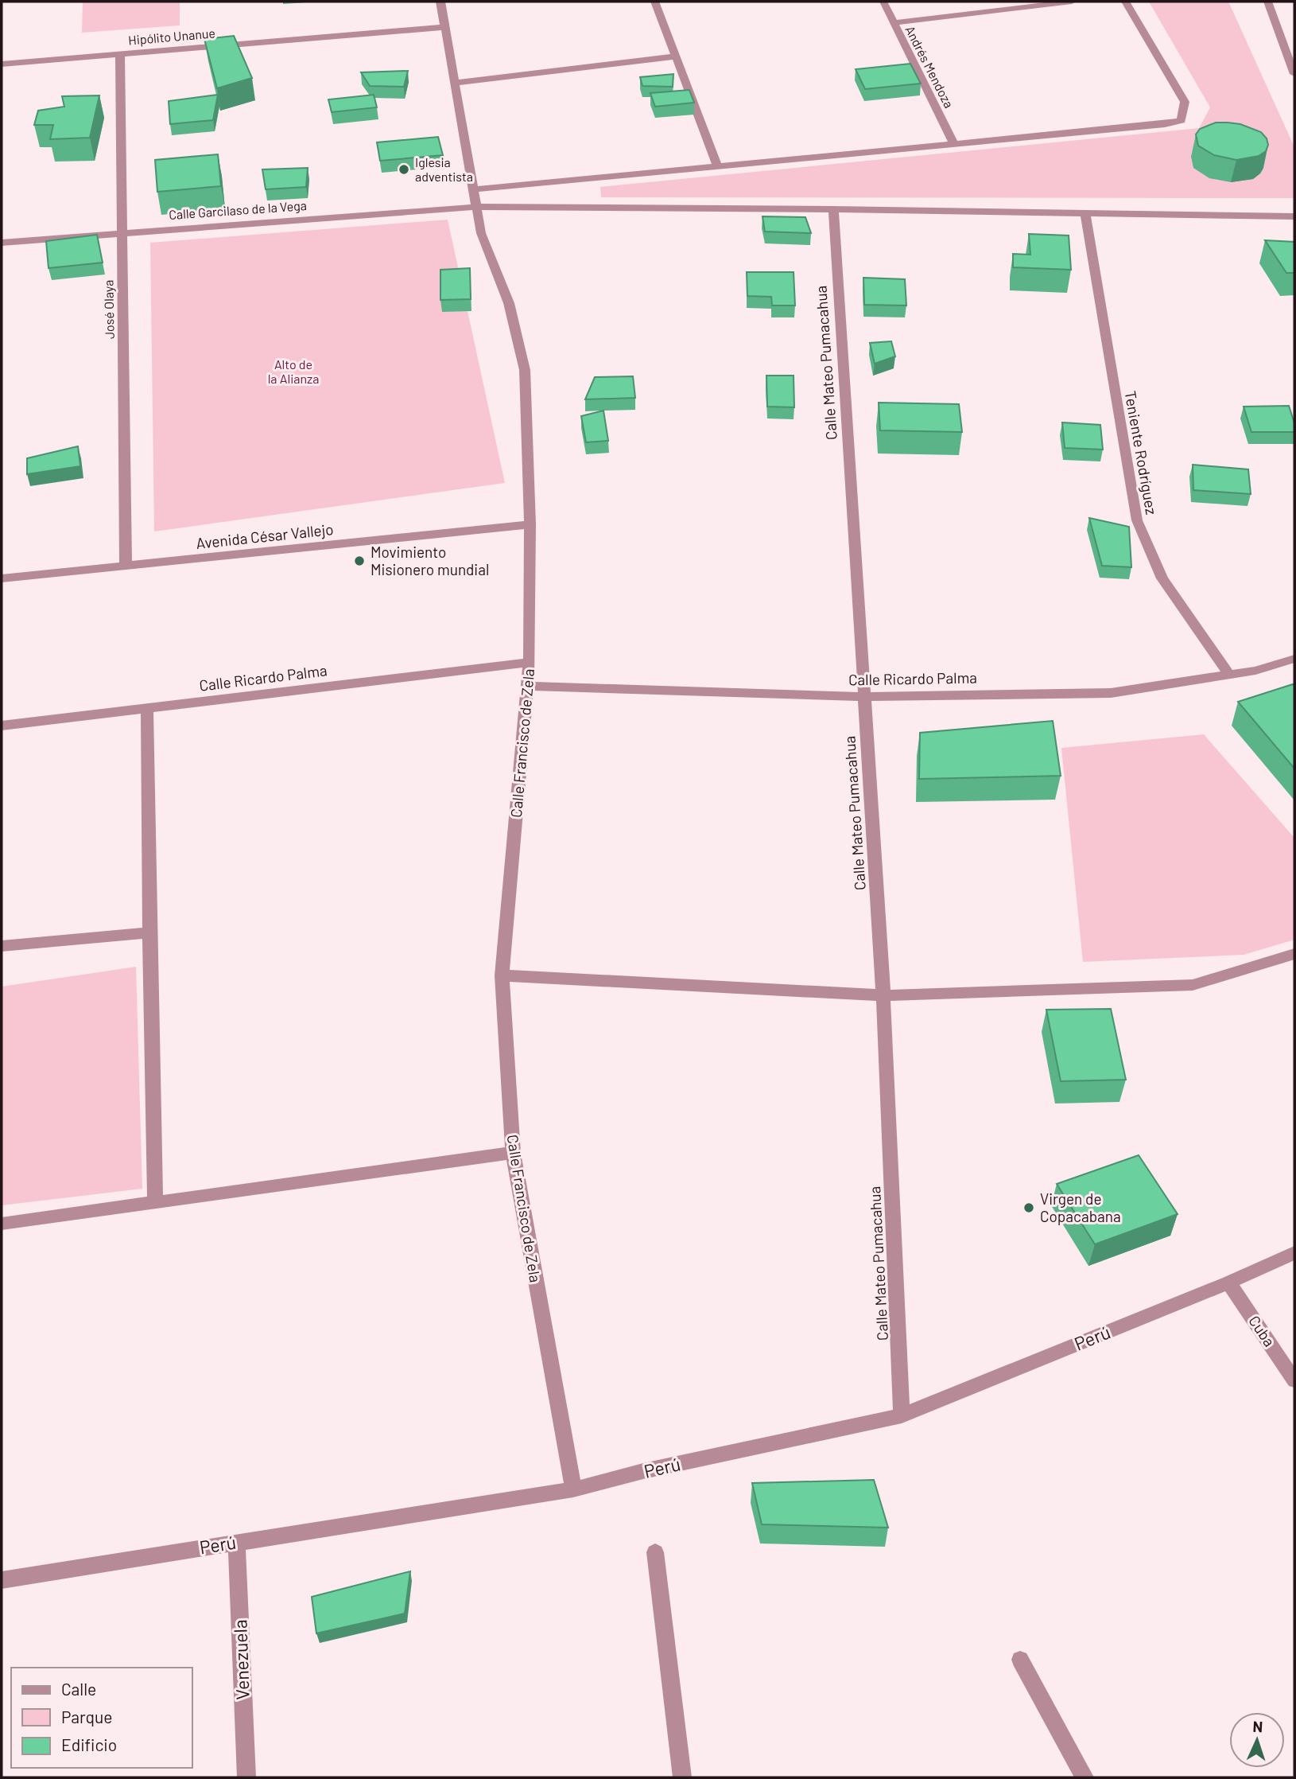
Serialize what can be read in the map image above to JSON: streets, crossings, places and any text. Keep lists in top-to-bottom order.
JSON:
{
  "streets": {
    "street": [
      "Hipólito Unanue",
      "Andrés Mendoza",
      "Calle Garcilaso de la Vega",
      "José Olaya",
      "Calle Mateo Pumacahua",
      "Teniente Rodríguez",
      "Avenida César Vallejo",
      "Calle Ricardo Palma",
      "Calle Francisco de Zela",
      "Cuba",
      "Perú",
      "Venezuela"
    ]
  },
  "crossings": [
    ["Hipólito Unanue", "José Olaya"],
    ["Hipólito Unanue", "Calle Francisco de Zela"],
    ["Calle Garcilaso de la Vega", "José Olaya"],
    ["Calle Garcilaso de la Vega", "Calle Mateo Pumacahua"],
    ["Calle Garcilaso de la Vega", "Teniente Rodríguez"],
    ["Calle Garcilaso de la Vega", "Calle Francisco de Zela"],
    ["José Olaya", "Avenida César Vallejo"],
    ["Calle Mateo Pumacahua", "Calle Ricardo Palma"],
    ["Calle Mateo Pumacahua", "Perú"],
    ["Teniente Rodríguez", "Calle Ricardo Palma"],
    ["Avenida César Vallejo", "Calle Francisco de Zela"],
    ["Calle Ricardo Palma", "Calle Francisco de Zela"],
    ["Calle Francisco de Zela", "Perú"],
    ["Cuba", "Perú"],
    ["Perú", "Venezuela"]
  ],
  "parks": ["Alto de la Alianza"],
  "places": ["Iglesia adventista", "Movimiento Misionero mundial", "Virgen de Copacabana"],
  "legend": ["Calle", "Parque", "Edificio"],
  "north": "top"
}
